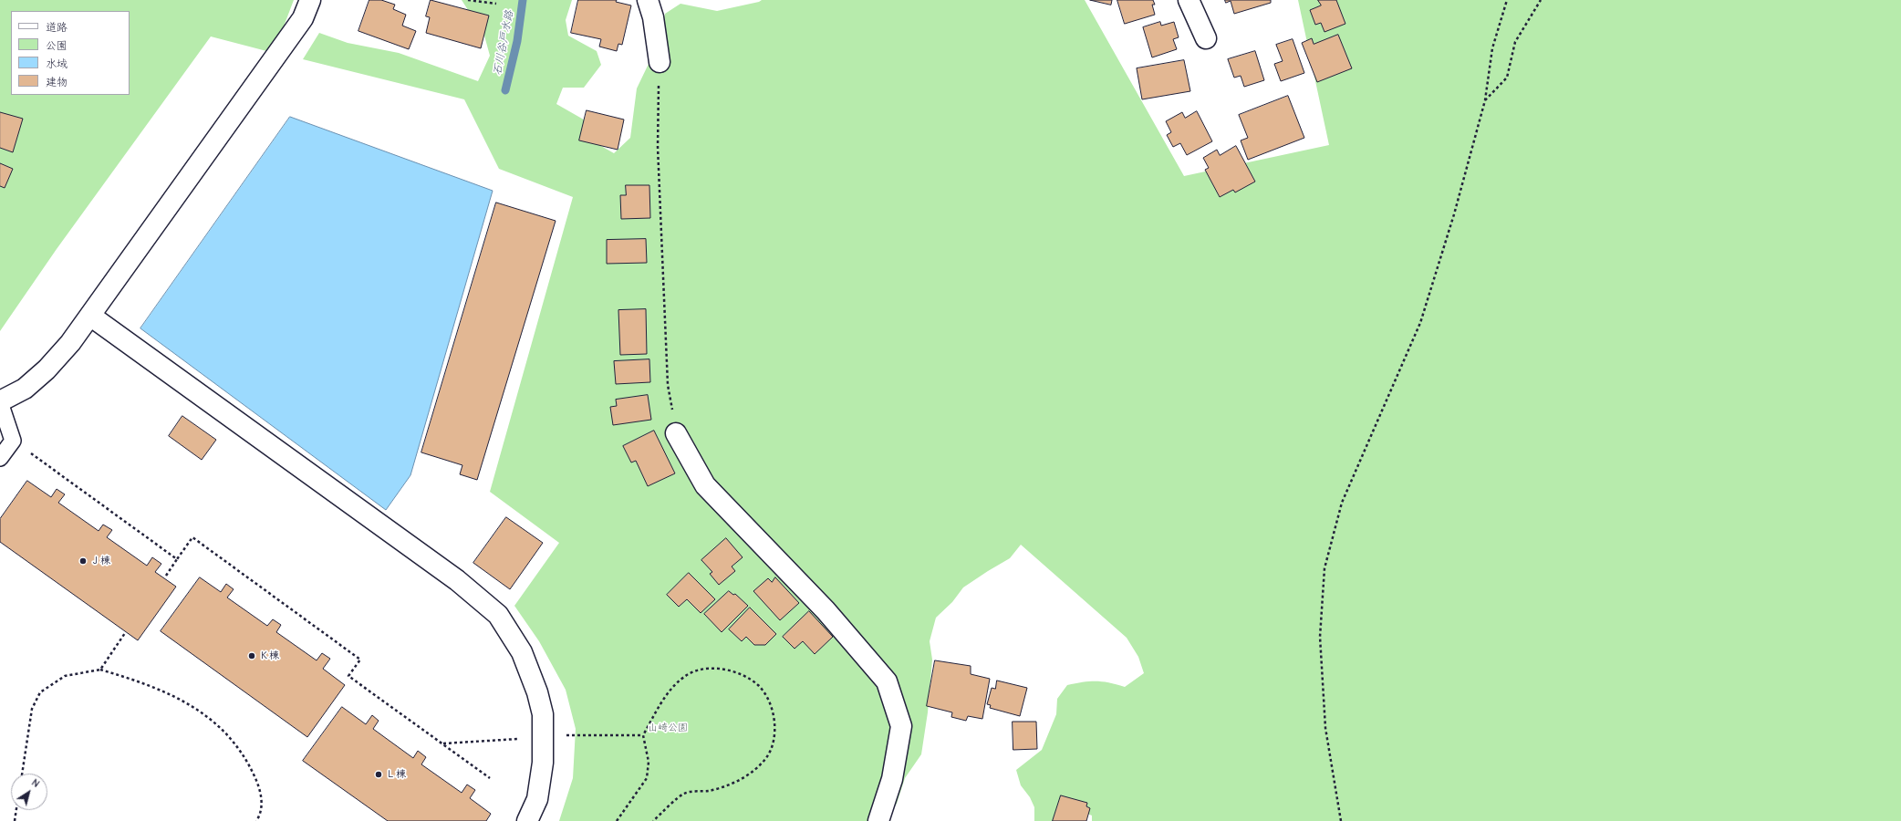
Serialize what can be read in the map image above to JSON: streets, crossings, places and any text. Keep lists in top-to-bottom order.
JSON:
{
  "water": ["石川谷戸水路"],
  "parks": ["山崎公園"],
  "places": ["Ｊ棟", "Ｋ棟", "Ｌ棟"],
  "legend": [
    "道路",
    "公園",
    "水域",
    "建物"
  ],
  "north": "top right"
}
